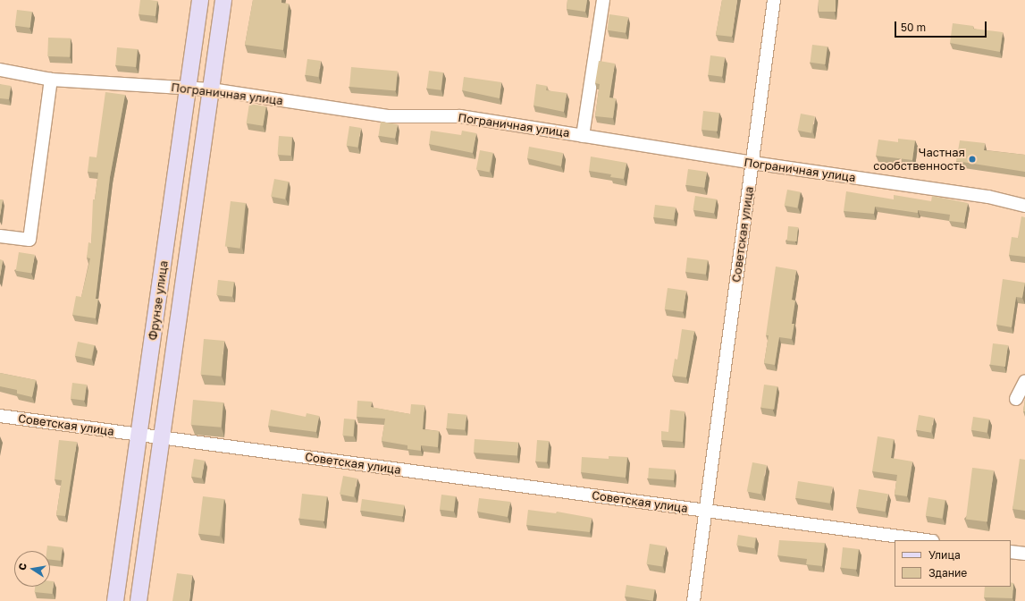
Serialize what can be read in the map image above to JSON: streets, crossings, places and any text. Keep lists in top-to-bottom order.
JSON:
{
  "streets": {
    "main road": ["Фрунзе улица"],
    "street": ["Пограничная улица", "Советская улица"]
  },
  "crossings": [
    ["Пограничная улица", "Советская улица"],
    ["Пограничная улица", "Фрунзе улица"],
    ["Советская улица", "Фрунзе улица"]
  ],
  "places": ["Частная сообственность"],
  "legend": ["Улица", "Здание"],
  "scale_bar": "50 m",
  "north": "left"
}
